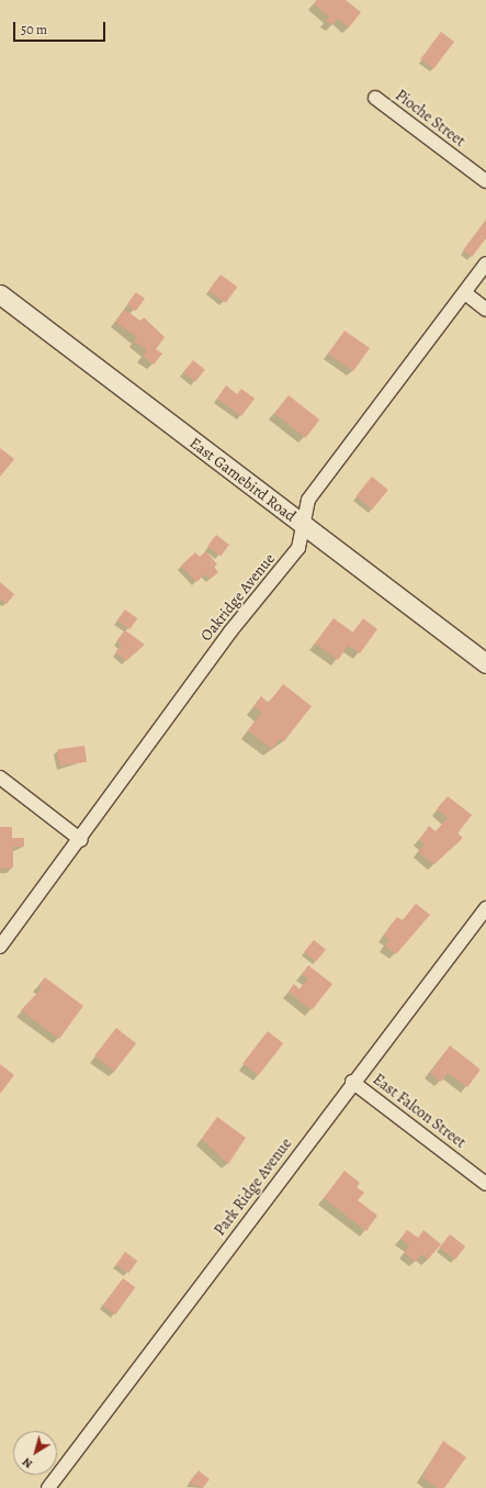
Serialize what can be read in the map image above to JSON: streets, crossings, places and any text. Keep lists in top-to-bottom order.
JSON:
{
  "streets": {
    "main road": ["East Gamebird Road"],
    "street": [
      "Pioche Street",
      "Oakridge Avenue",
      "East Falcon Street",
      "Park Ridge Avenue"
    ]
  },
  "crossings": [
    ["East Gamebird Road", "Oakridge Avenue"],
    ["East Falcon Street", "Park Ridge Avenue"]
  ],
  "scale_bar": "50 m",
  "north": "bottom left"
}
